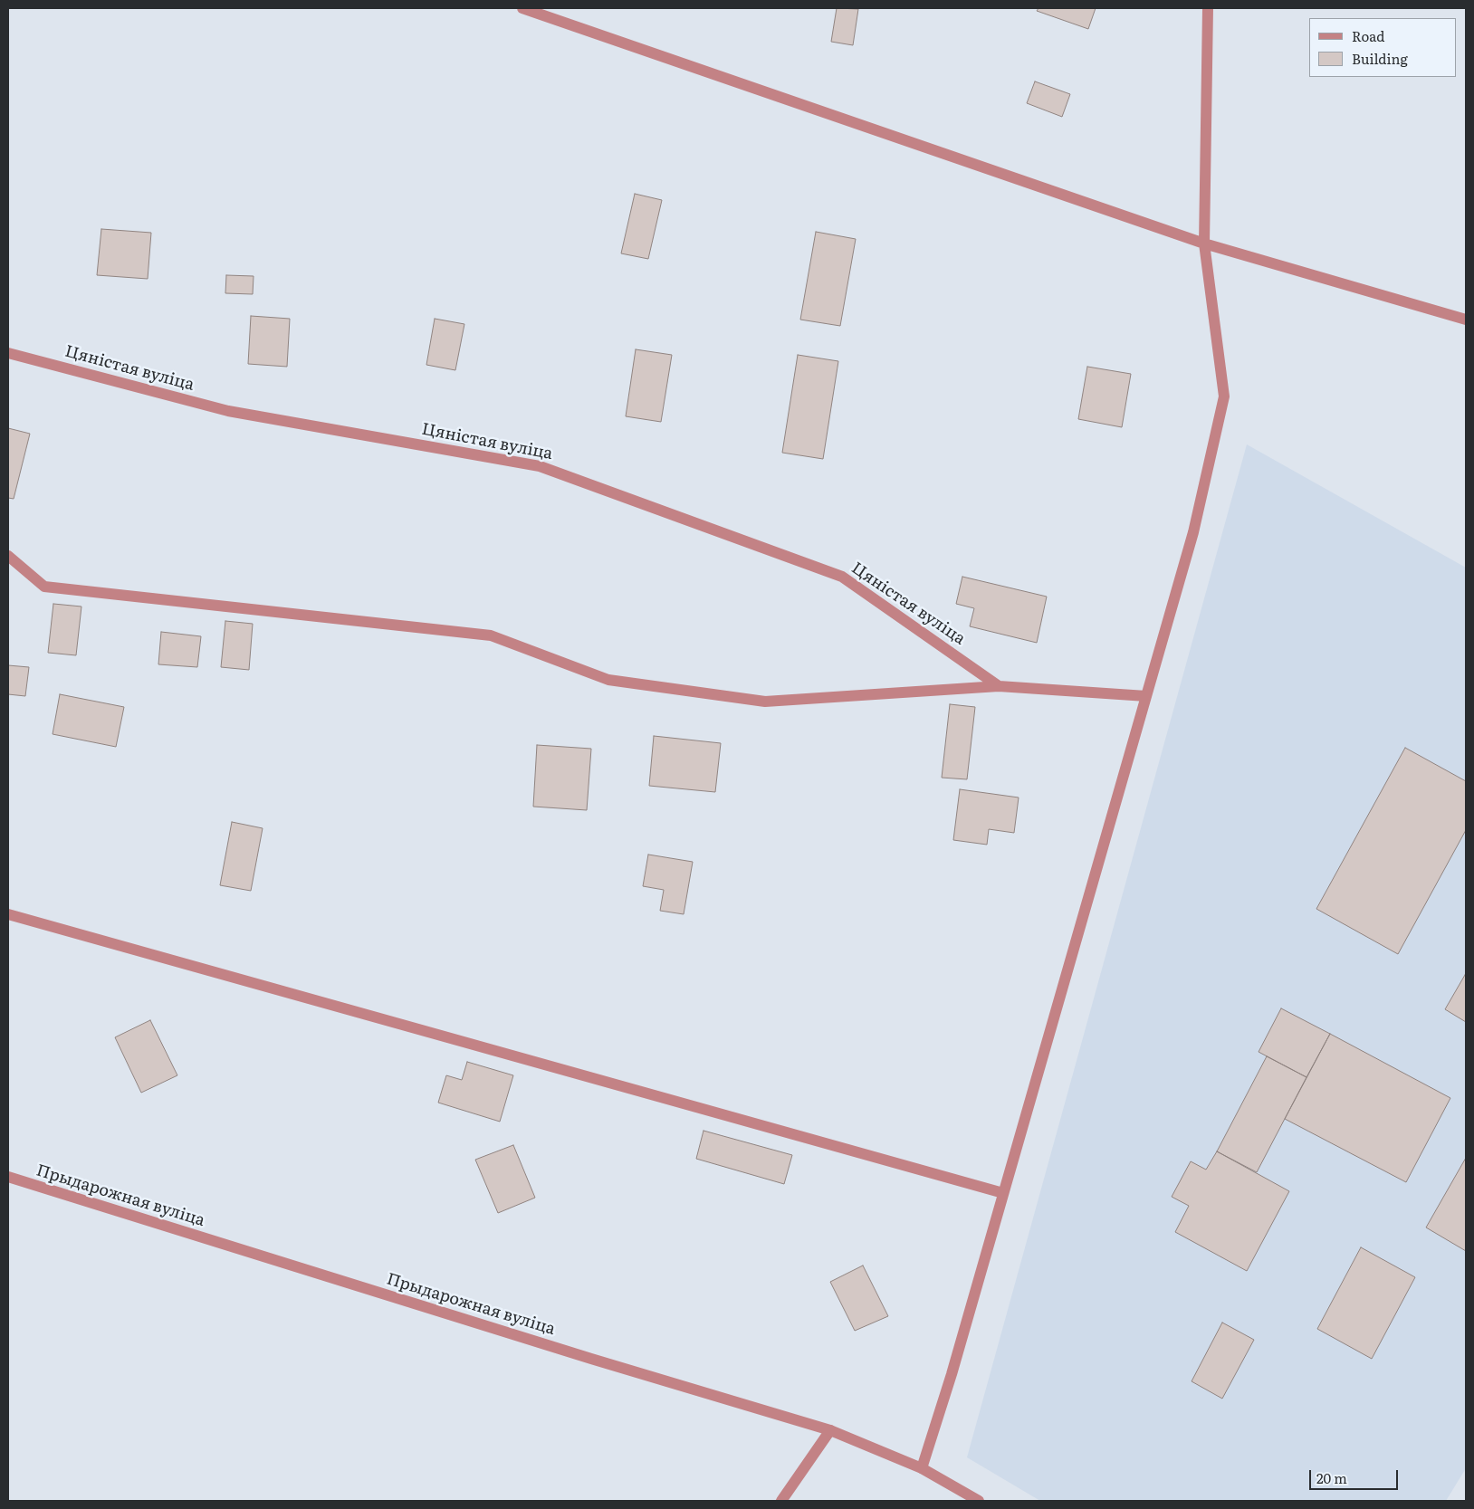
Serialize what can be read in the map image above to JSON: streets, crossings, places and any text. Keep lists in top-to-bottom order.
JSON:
{
  "streets": {
    "street": ["Цяністая вуліца", "Прыдарожная вуліца"]
  },
  "legend": ["Road", "Building"],
  "scale_bar": "20 m"
}
